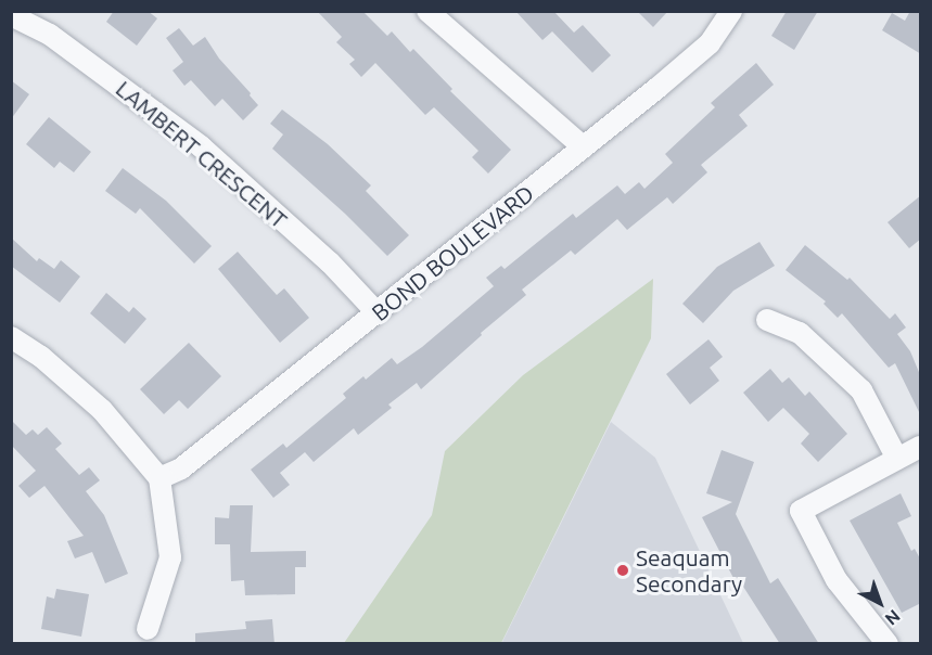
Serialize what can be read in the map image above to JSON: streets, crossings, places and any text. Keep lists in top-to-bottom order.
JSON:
{
  "streets": {
    "street": ["LAMBERT CRESCENT", "BOND BOULEVARD"]
  },
  "crossings": [
    ["LAMBERT CRESCENT", "BOND BOULEVARD"]
  ],
  "places": ["Seaquam Secondary"],
  "north": "bottom right"
}
